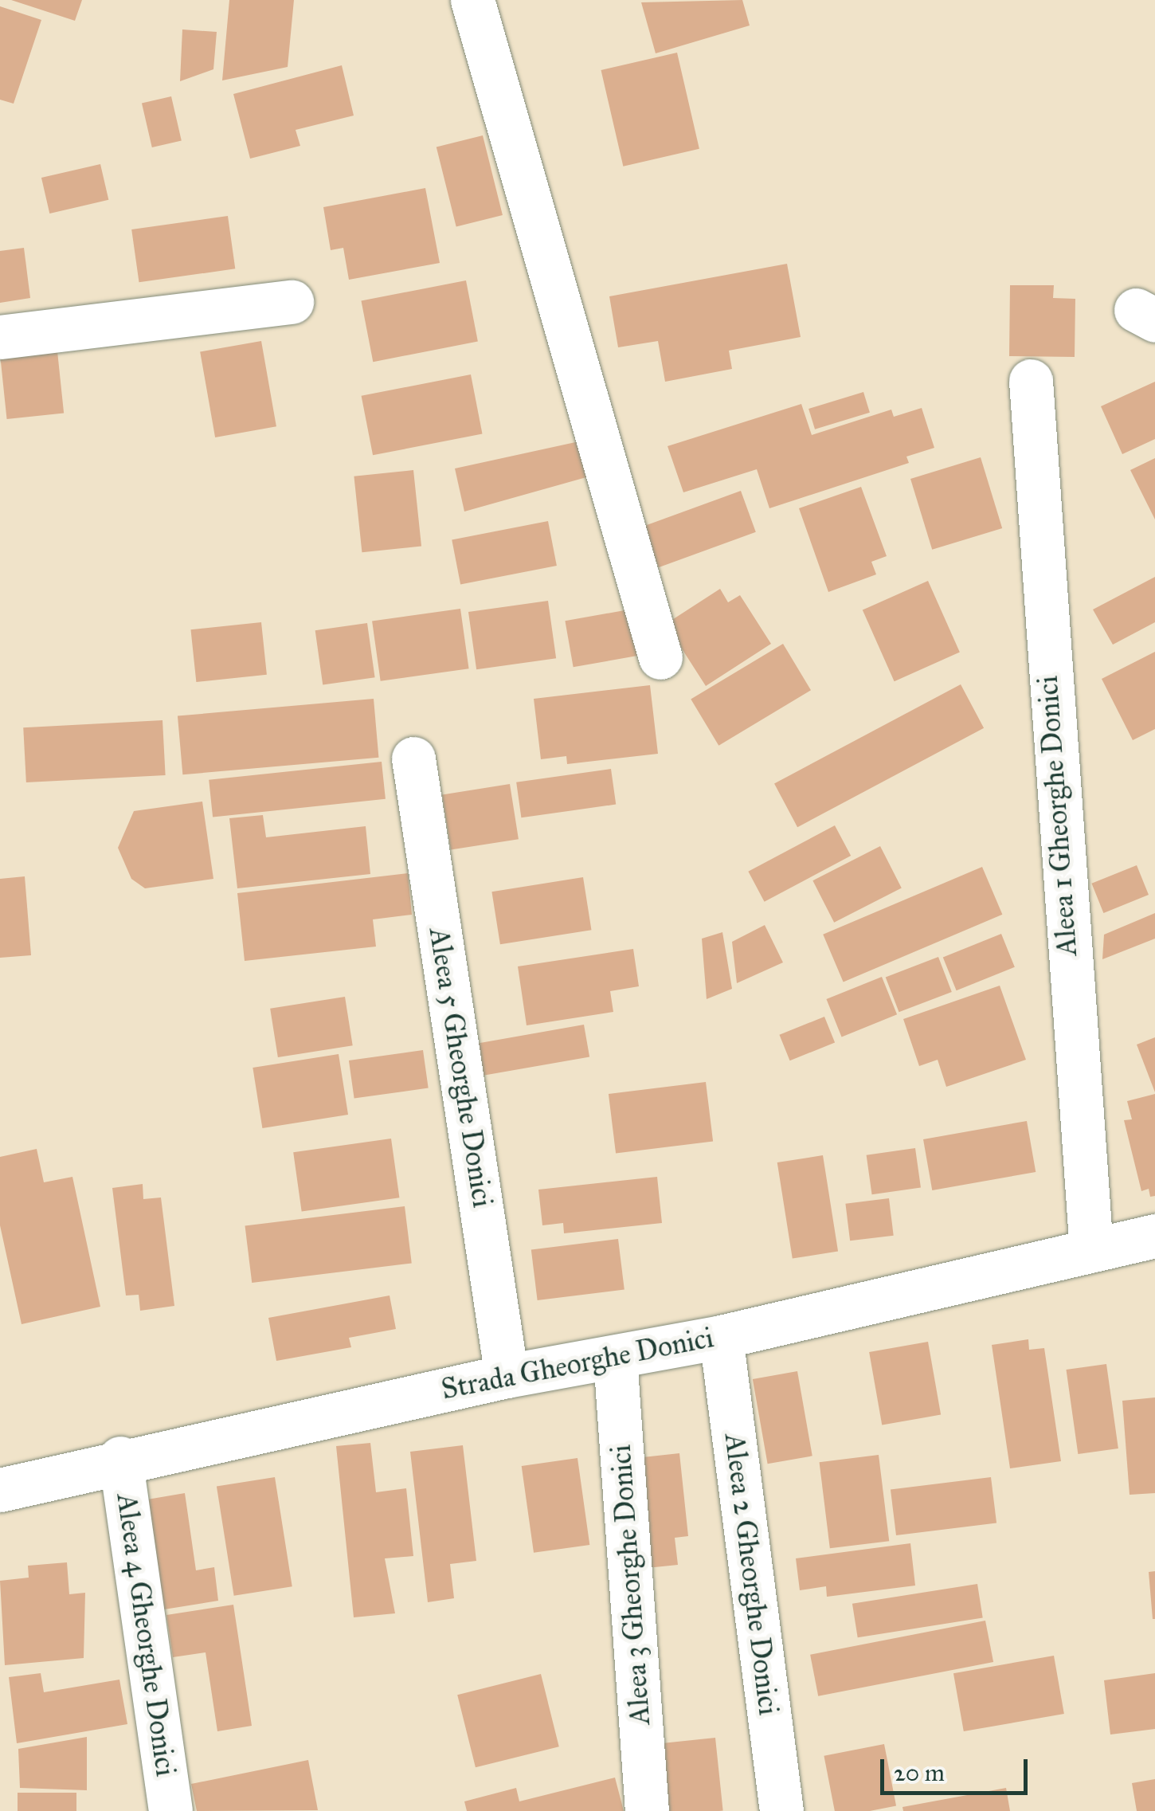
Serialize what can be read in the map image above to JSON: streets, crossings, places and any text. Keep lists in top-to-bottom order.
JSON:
{
  "streets": {
    "street": [
      "Aleea 1 Gheorghe Donici",
      "Aleea 5 Gheorghe Donici",
      "Strada Gheorghe Donici",
      "Aleea 2 Gheorghe Donici",
      "Aleea 3 Gheorghe Donici",
      "Aleea 4 Gheorghe Donici"
    ]
  },
  "crossings": [
    ["Aleea 1 Gheorghe Donici", "Strada Gheorghe Donici"],
    ["Aleea 5 Gheorghe Donici", "Strada Gheorghe Donici"],
    ["Strada Gheorghe Donici", "Aleea 2 Gheorghe Donici"],
    ["Strada Gheorghe Donici", "Aleea 3 Gheorghe Donici"],
    ["Strada Gheorghe Donici", "Aleea 4 Gheorghe Donici"]
  ],
  "scale_bar": "20 m"
}
